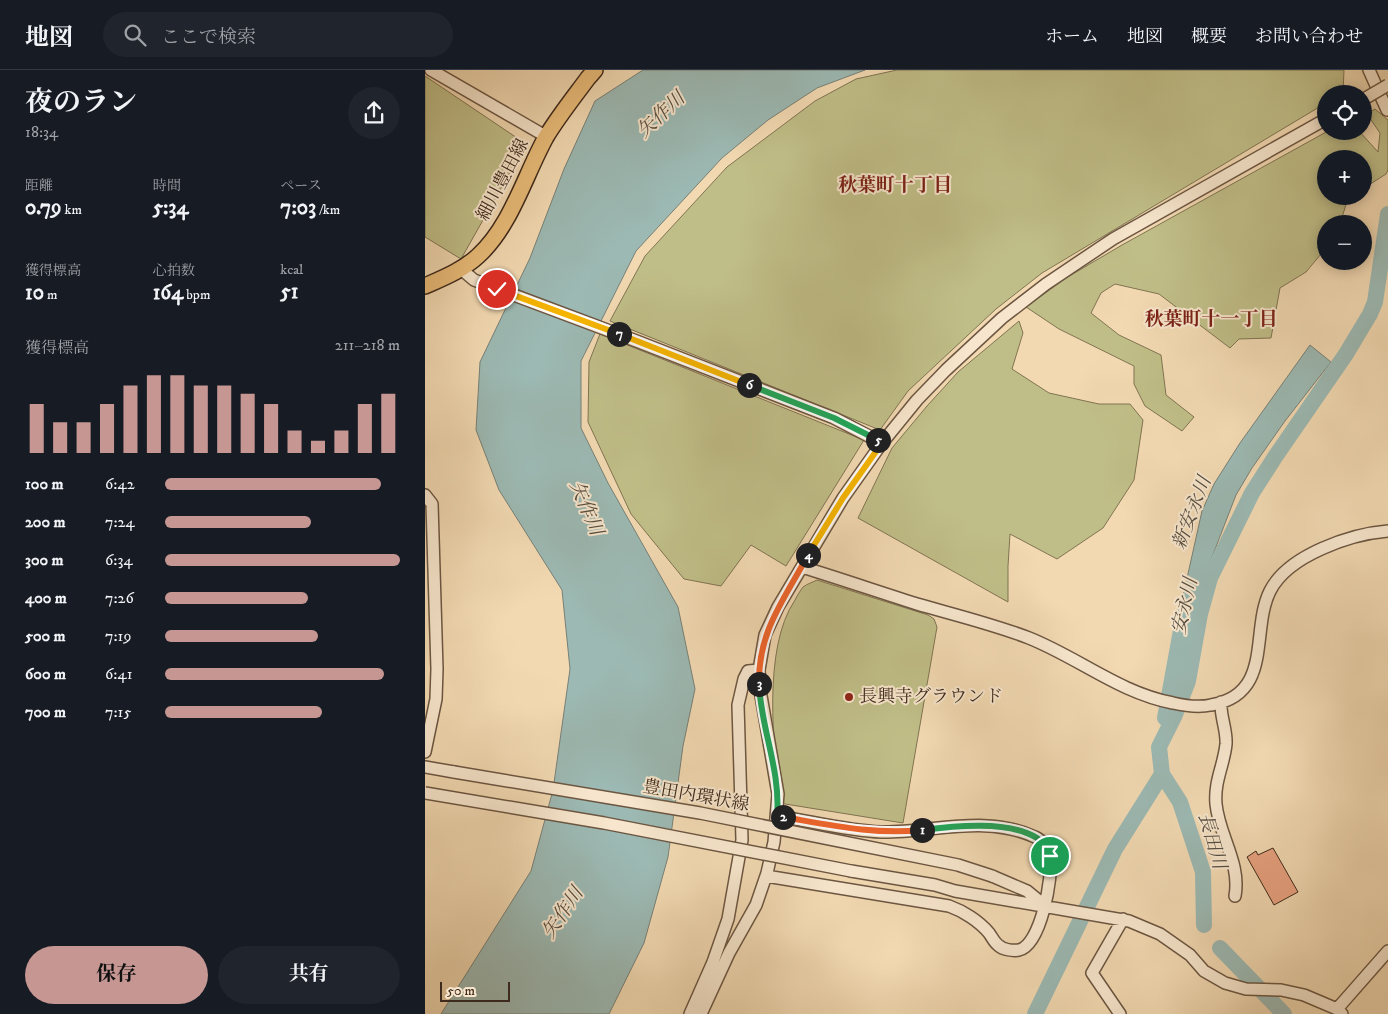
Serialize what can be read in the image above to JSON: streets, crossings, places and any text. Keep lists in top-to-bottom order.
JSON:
{
  "streets": {
    "main road": ["細川豊田線"],
    "street": ["豊田内環状線"]
  },
  "districts": ["秋葉町十丁目", "秋葉町十一丁目"],
  "water": [
    "矢作川",
    "新安永川",
    "安永川",
    "長田川"
  ],
  "places": ["長興寺グラウンド"],
  "scale_bar": "50 m",
  "page": {
    "header": "地図",
    "search": "ここで検索",
    "nav": [
      "ホーム",
      "地図",
      "概要",
      "お問い合わせ"
    ],
    "heading": ["夜のラン", "18:34"],
    "map_buttons": ["+", "−"],
    "stats": [
      ["距離", "0.79 km"],
      ["時間", "5:34"],
      ["ペース", "7:03 /km"],
      ["獲得標高", "10 m"],
      ["心拍数", "164 bpm"],
      ["kcal", "51"]
    ],
    "pins": [
      "7",
      "6",
      "5",
      "4",
      "3",
      "2",
      "1"
    ],
    "chart": ["獲得標高", "211–218 m"],
    "list": [
      {
        "name": "100 m",
        "note": "6:42"
      },
      {
        "name": "200 m",
        "note": "7:24"
      },
      {
        "name": "300 m",
        "note": "6:34"
      },
      {
        "name": "400 m",
        "note": "7:26"
      },
      {
        "name": "500 m",
        "note": "7:19"
      },
      {
        "name": "600 m",
        "note": "6:41"
      },
      {
        "name": "700 m",
        "note": "7:15"
      }
    ],
    "buttons": ["保存", "共有"],
    "scale": "50 m"
  }
}
